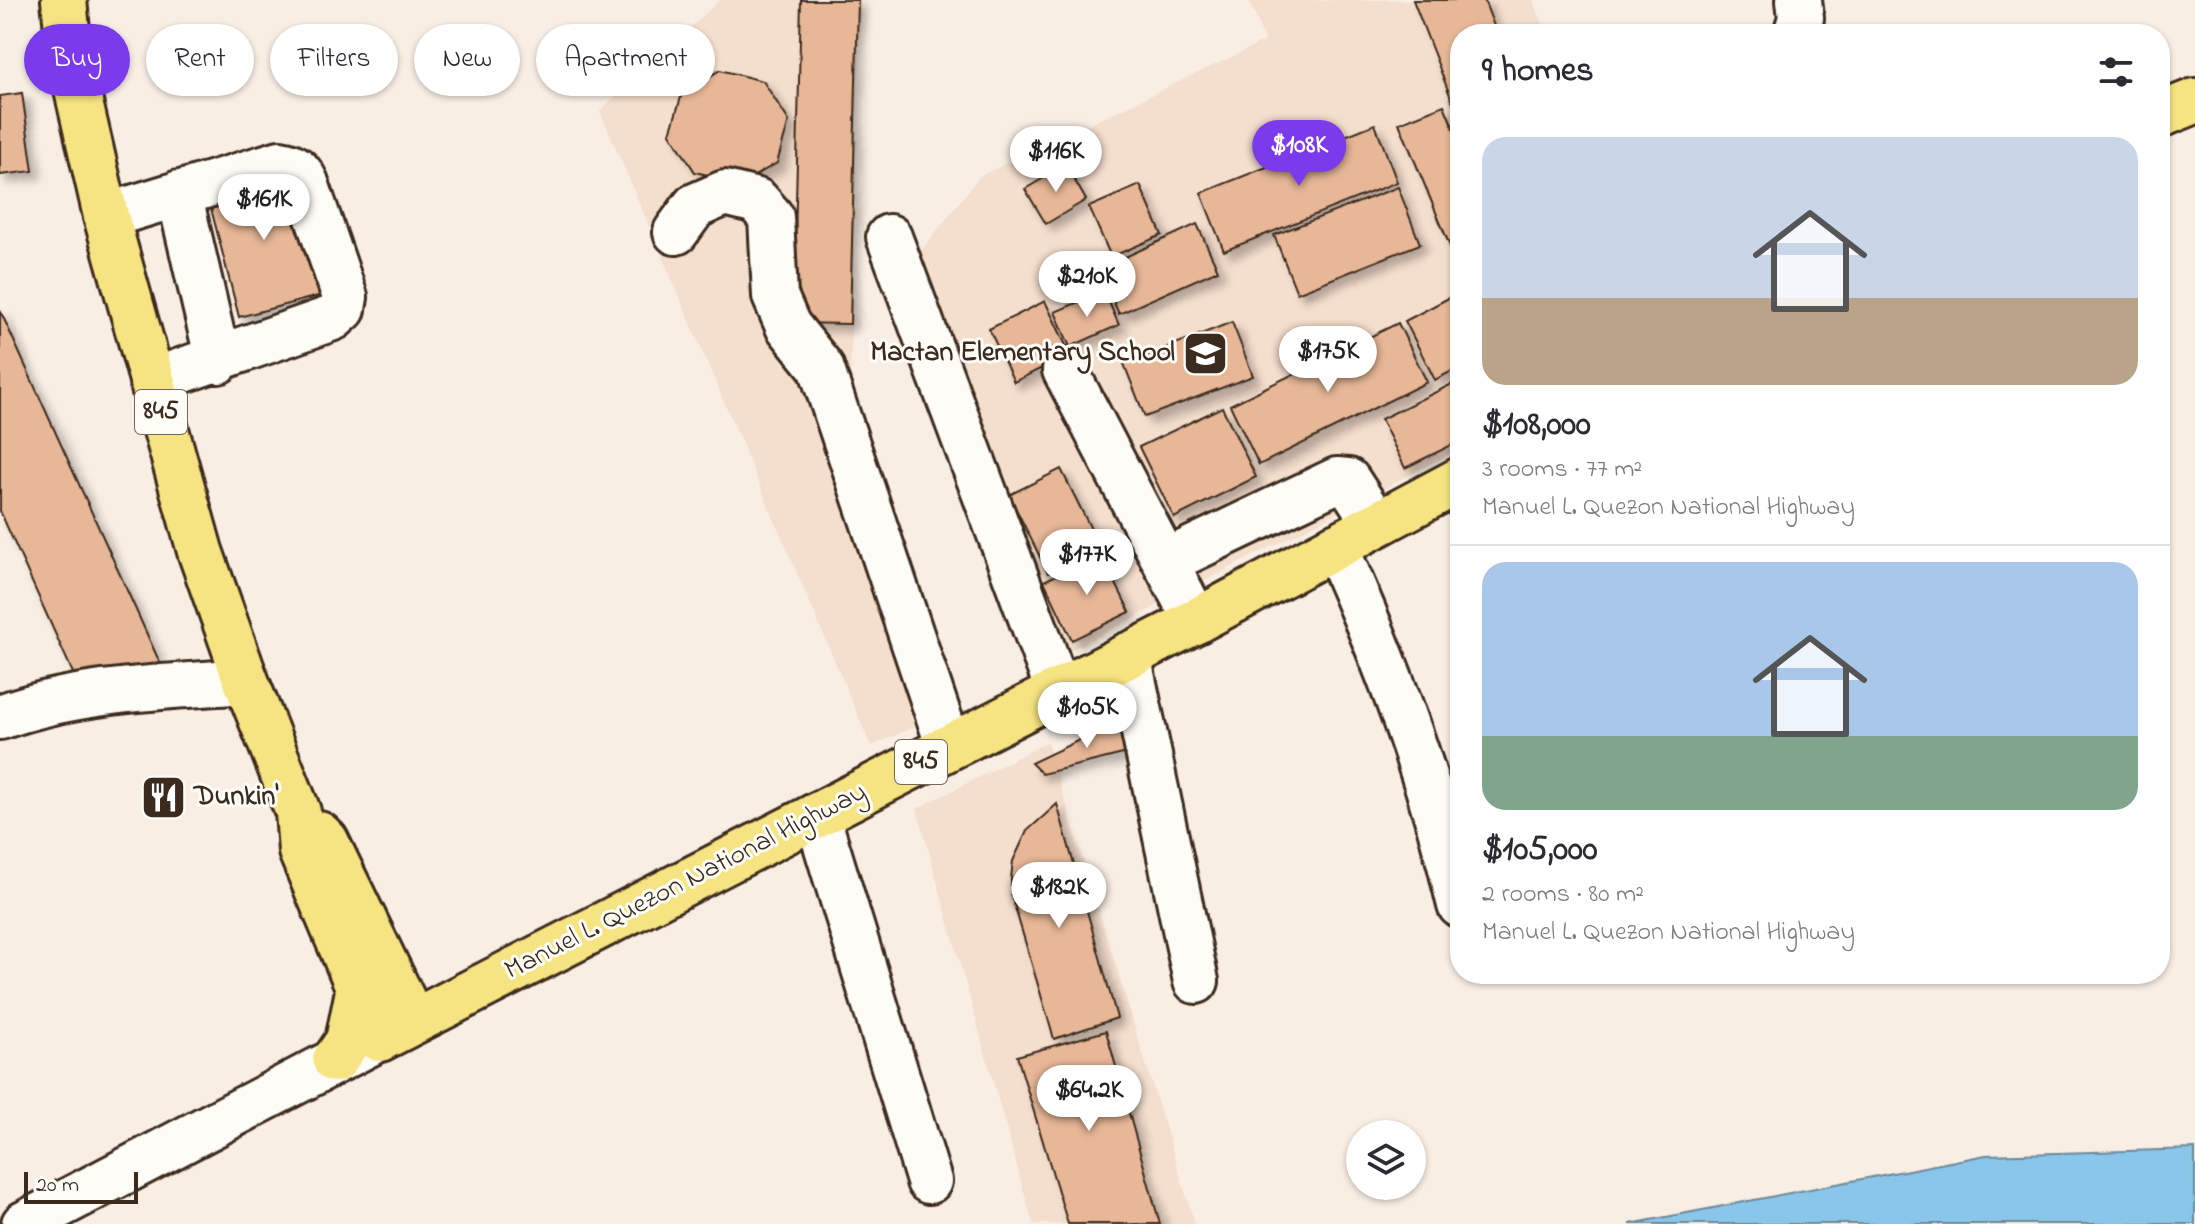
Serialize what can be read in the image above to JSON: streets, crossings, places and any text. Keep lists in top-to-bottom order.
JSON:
{
  "streets": {
    "main road": ["845", "Manuel L. Quezon National Highway"]
  },
  "crossings": [
    ["845", "Manuel L. Quezon National Highway"]
  ],
  "places": {
    "school or university": ["Mactan Elementary School"],
    "restaurant": ["Dunkin'"]
  },
  "scale_bar": "20 m",
  "page": {
    "chip": [
      "Buy",
      "Rent",
      "Filters",
      "New",
      "Apartment"
    ],
    "heading": "9 homes",
    "price": [
      "$108K",
      "$116K",
      "$161K",
      "$210K",
      "$175K",
      "$177K",
      "$105K",
      "$182K",
      "$64.2K"
    ],
    "list": [
      {
        "name": "$108,000",
        "note": "3 rooms · 77 m² · Manuel L. Quezon National Highway"
      },
      {
        "name": "$105,000",
        "note": "2 rooms · 80 m² · Manuel L. Quezon National Highway"
      }
    ],
    "scale": "20 m"
  }
}
